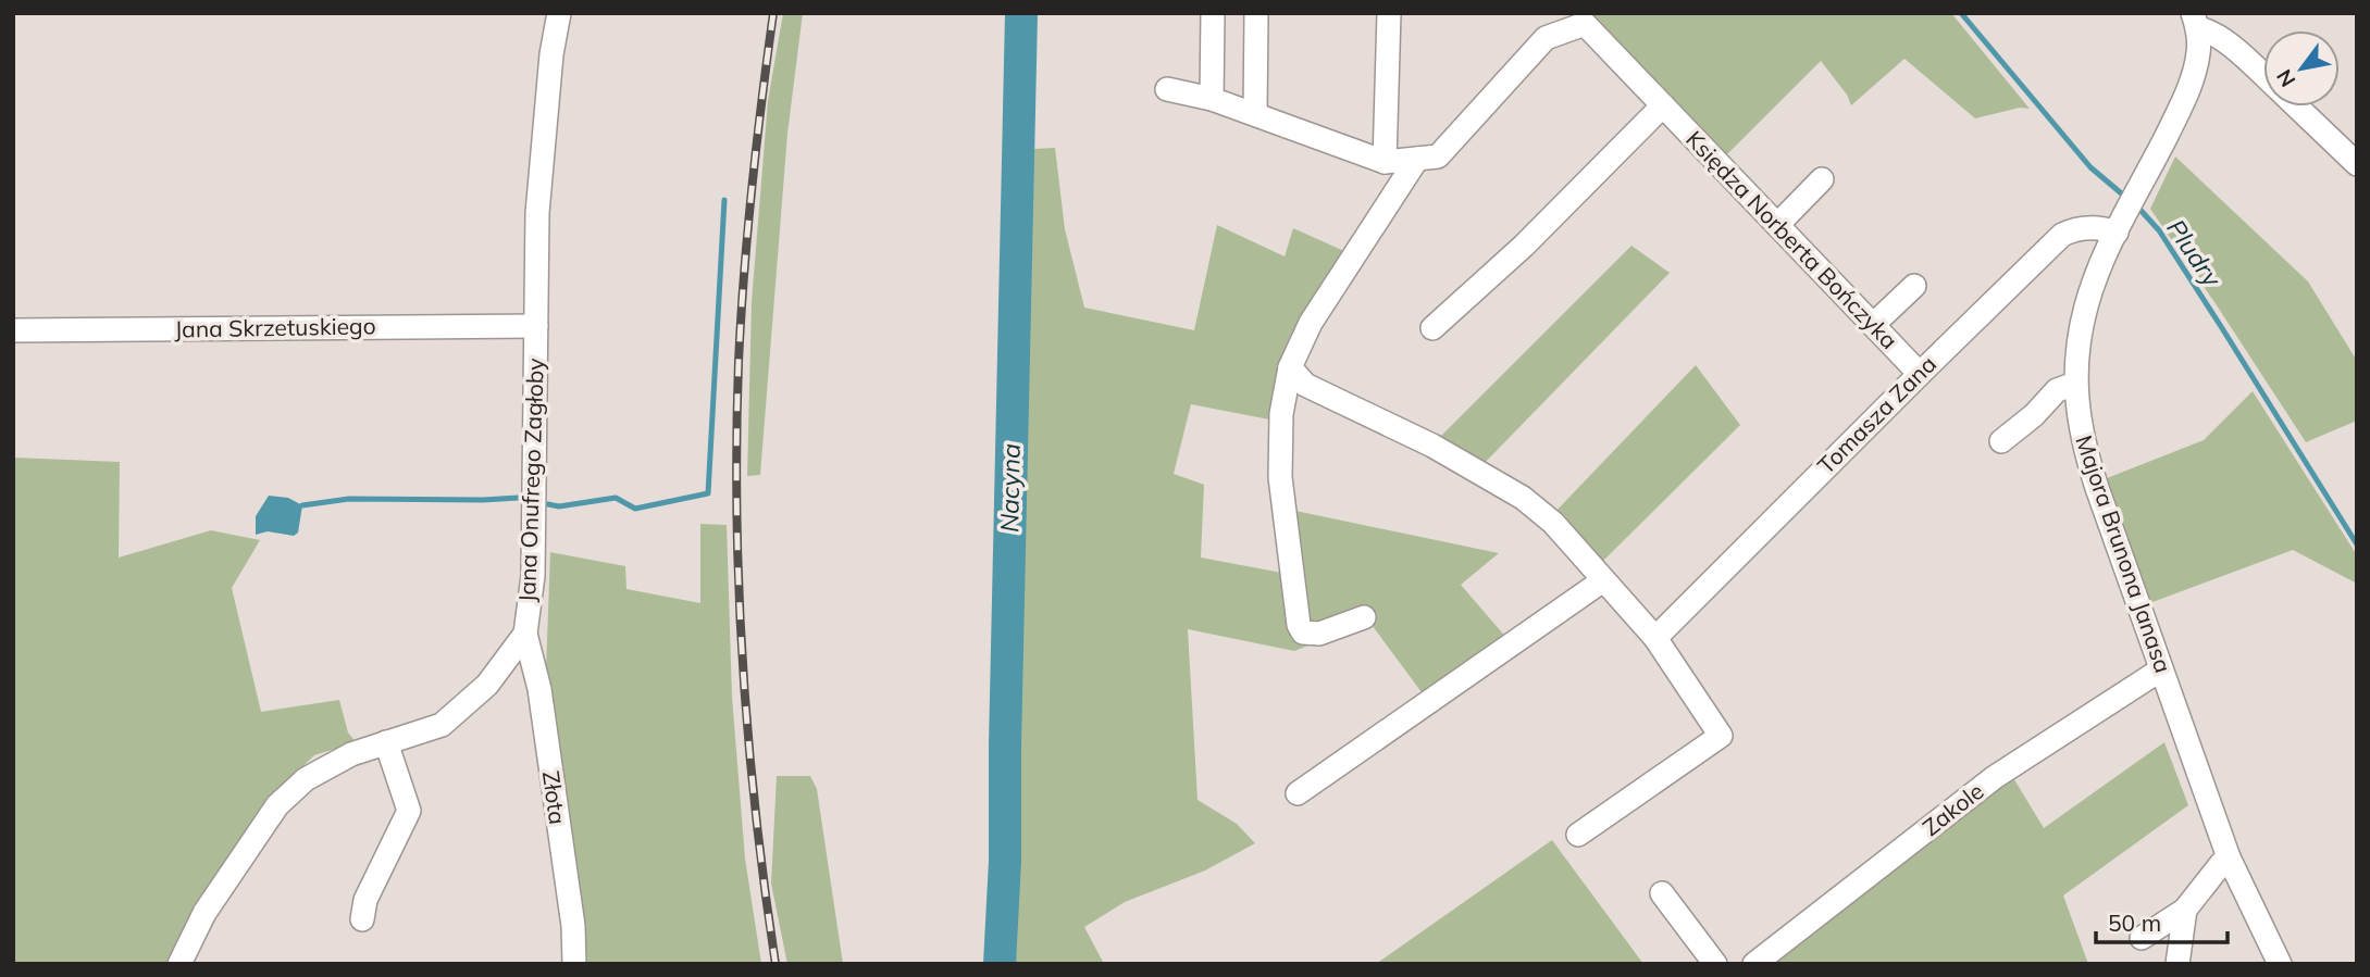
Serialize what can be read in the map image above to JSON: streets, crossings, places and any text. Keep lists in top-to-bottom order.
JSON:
{
  "streets": {
    "street": [
      "Księdza Norberta Bończyka",
      "Jana Skrzetuskiego",
      "Tomasza Zana",
      "Jana Onufrego Zagłoby",
      "Majora Brunona Janasa",
      "Złota",
      "Zakole"
    ]
  },
  "crossings": [
    ["Księdza Norberta Bończyka", "Tomasza Zana"],
    ["Jana Skrzetuskiego", "Jana Onufrego Zagłoby"],
    ["Tomasza Zana", "Majora Brunona Janasa"],
    ["Jana Onufrego Zagłoby", "Złota"],
    ["Majora Brunona Janasa", "Zakole"]
  ],
  "water": ["Pludry", "Nacyna"],
  "scale_bar": "50 m",
  "north": "bottom left"
}
